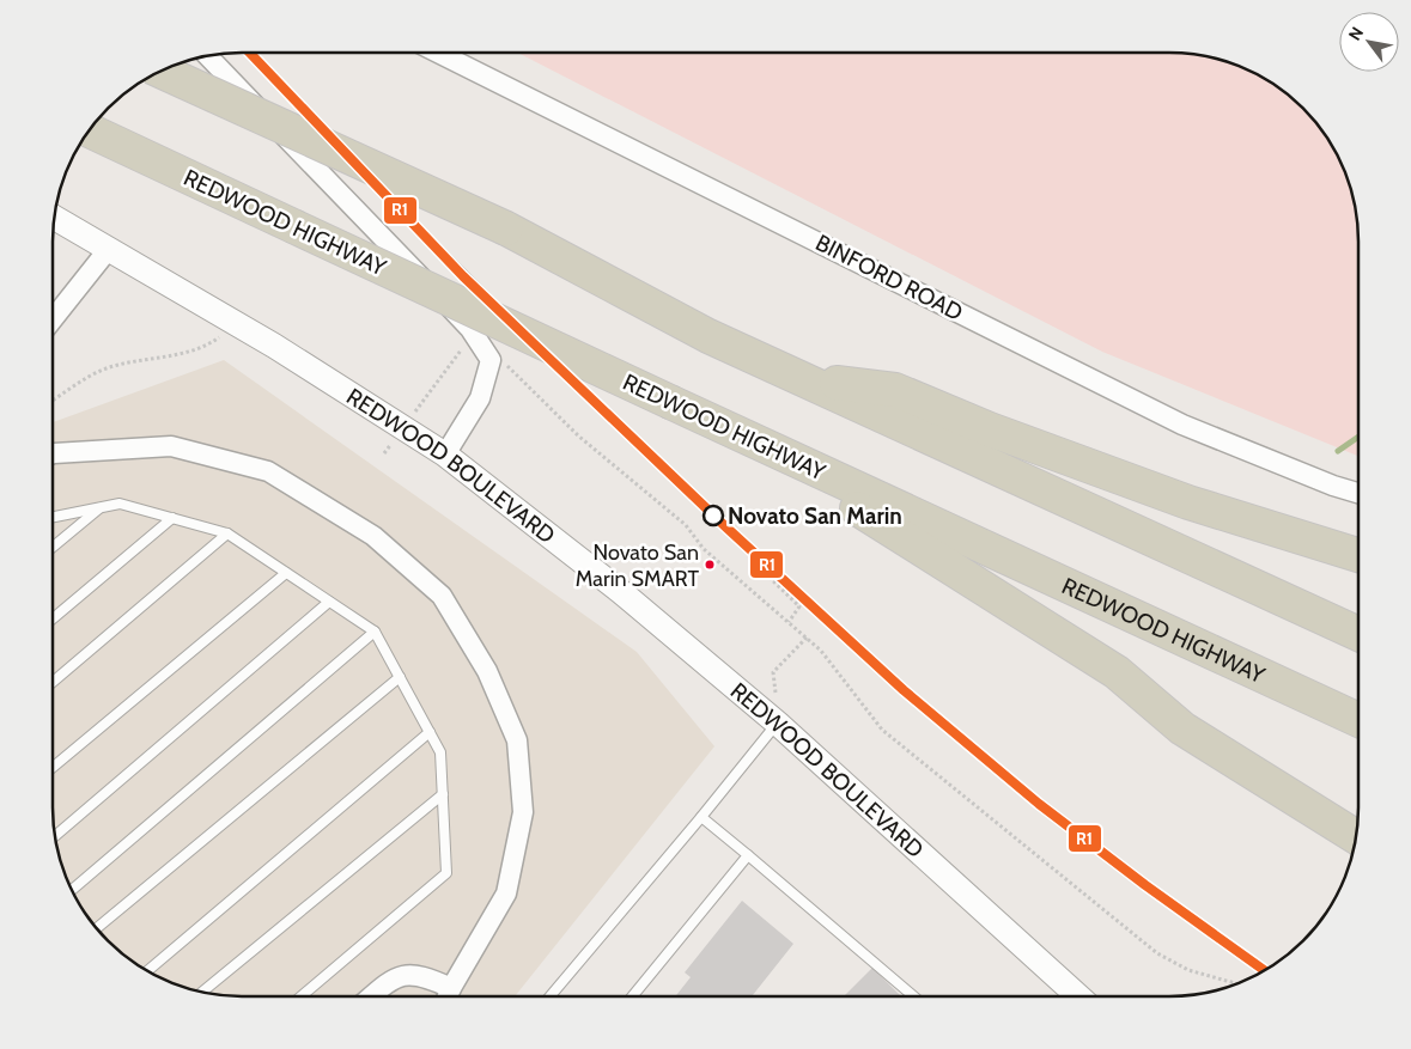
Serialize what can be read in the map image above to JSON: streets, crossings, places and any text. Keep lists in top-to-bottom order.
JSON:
{
  "streets": {
    "highway": ["REDWOOD HIGHWAY"],
    "street": ["BINFORD ROAD", "REDWOOD BOULEVARD"]
  },
  "places": ["Novato San Marin", "Novato San Marin SMART"],
  "lines": ["transit line R1"],
  "north": "top left"
}
